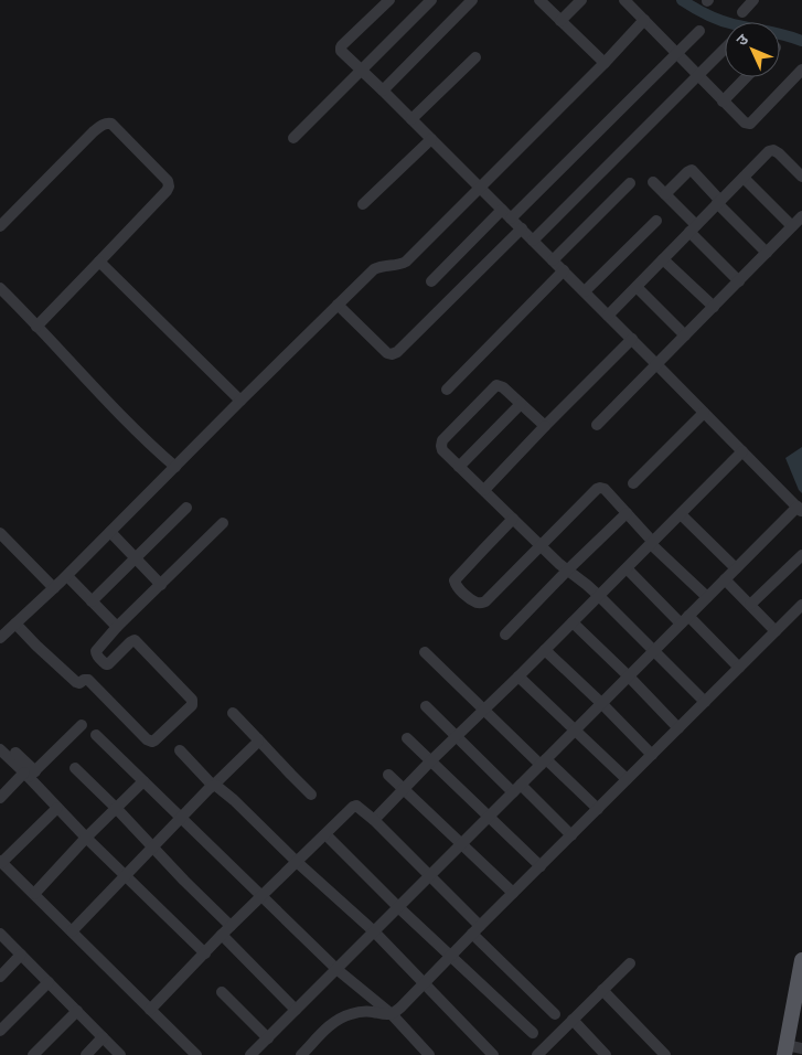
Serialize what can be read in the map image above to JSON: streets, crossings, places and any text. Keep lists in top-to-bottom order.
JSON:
{
  "north": "top left"
}
